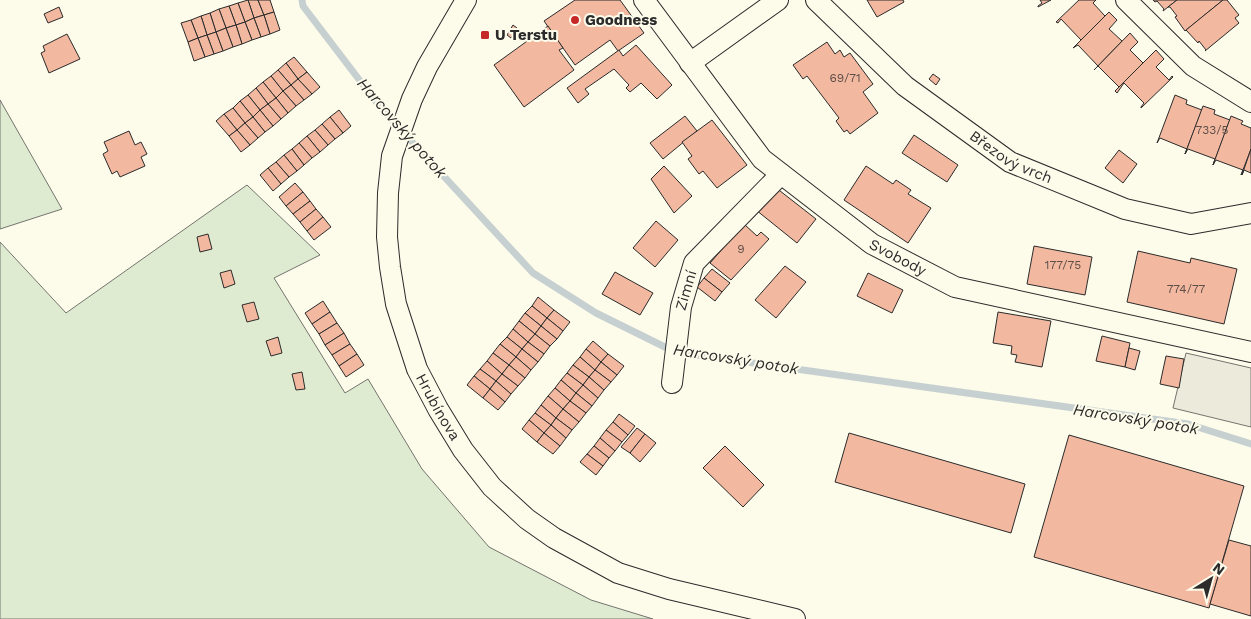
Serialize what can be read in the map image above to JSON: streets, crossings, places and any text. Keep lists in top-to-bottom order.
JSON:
{
  "streets": {
    "street": [
      "Březový vrch",
      "Svobody",
      "Zimní",
      "Hrubínova"
    ]
  },
  "crossings": [
    ["Svobody", "Zimní"]
  ],
  "water": ["Harcovský potok"],
  "places": {
    "other": ["Goodness"],
    "transit": ["U Terstu"]
  },
  "house_numbers": [
    "69/71",
    "733/5",
    "9",
    "177/75",
    "774/77"
  ],
  "north": "top right"
}
